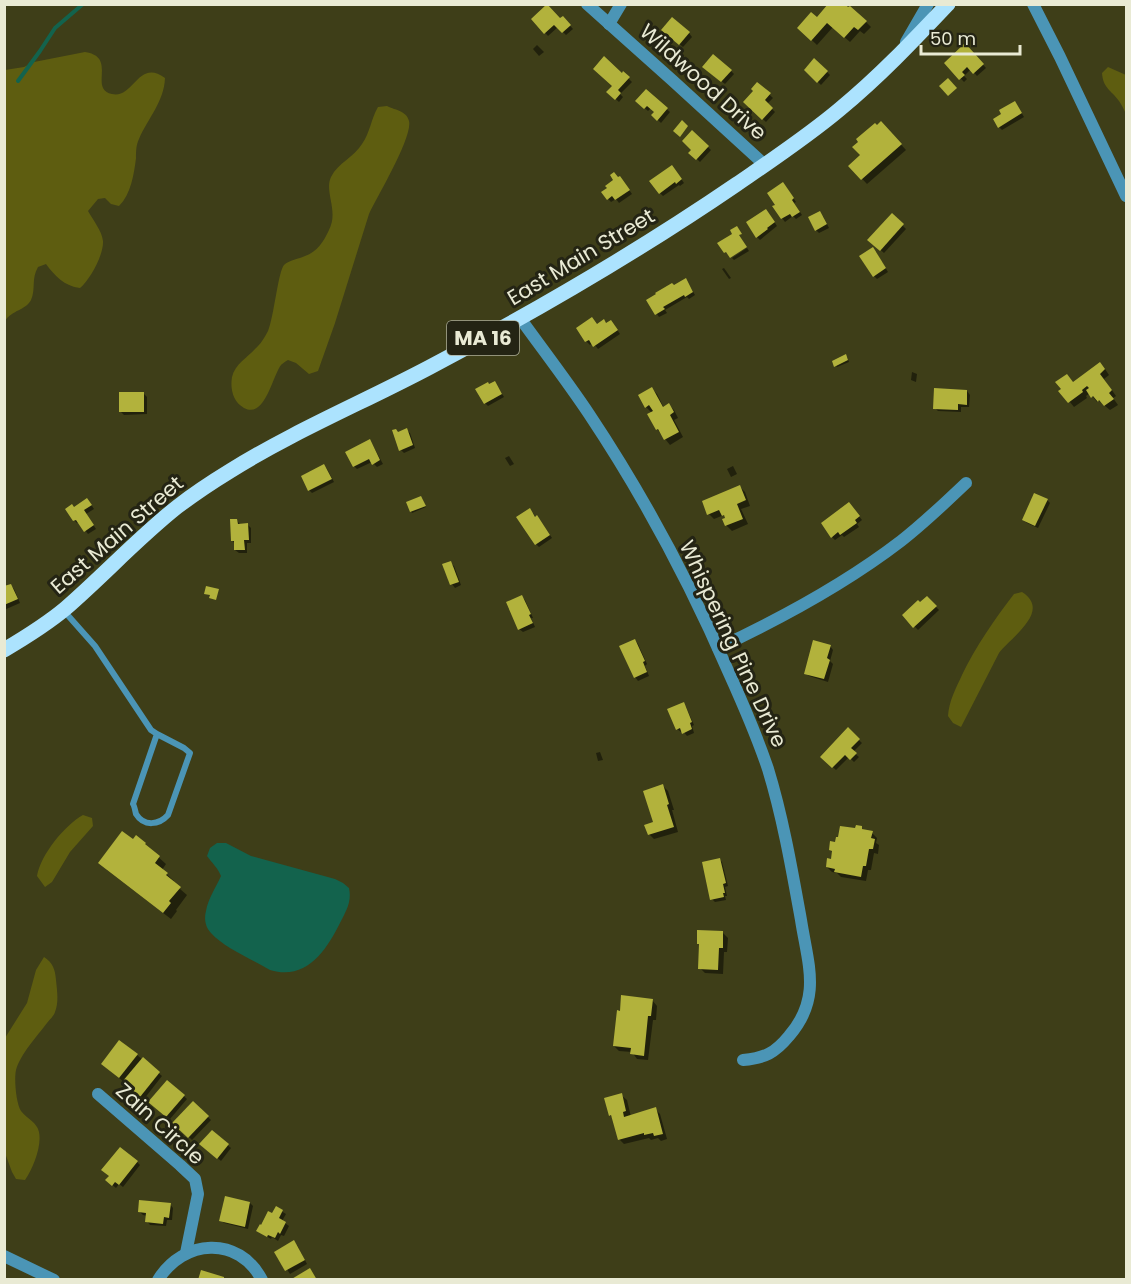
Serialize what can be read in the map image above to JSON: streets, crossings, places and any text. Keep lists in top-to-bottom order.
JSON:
{
  "streets": {
    "main road": ["East Main Street", "MA 16"],
    "street": ["Wildwood Drive", "Whispering Pine Drive", "Zain Circle"]
  },
  "crossings": [
    ["Wildwood Drive", "East Main Street"],
    ["East Main Street", "Whispering Pine Drive"]
  ],
  "scale_bar": "50 m"
}
